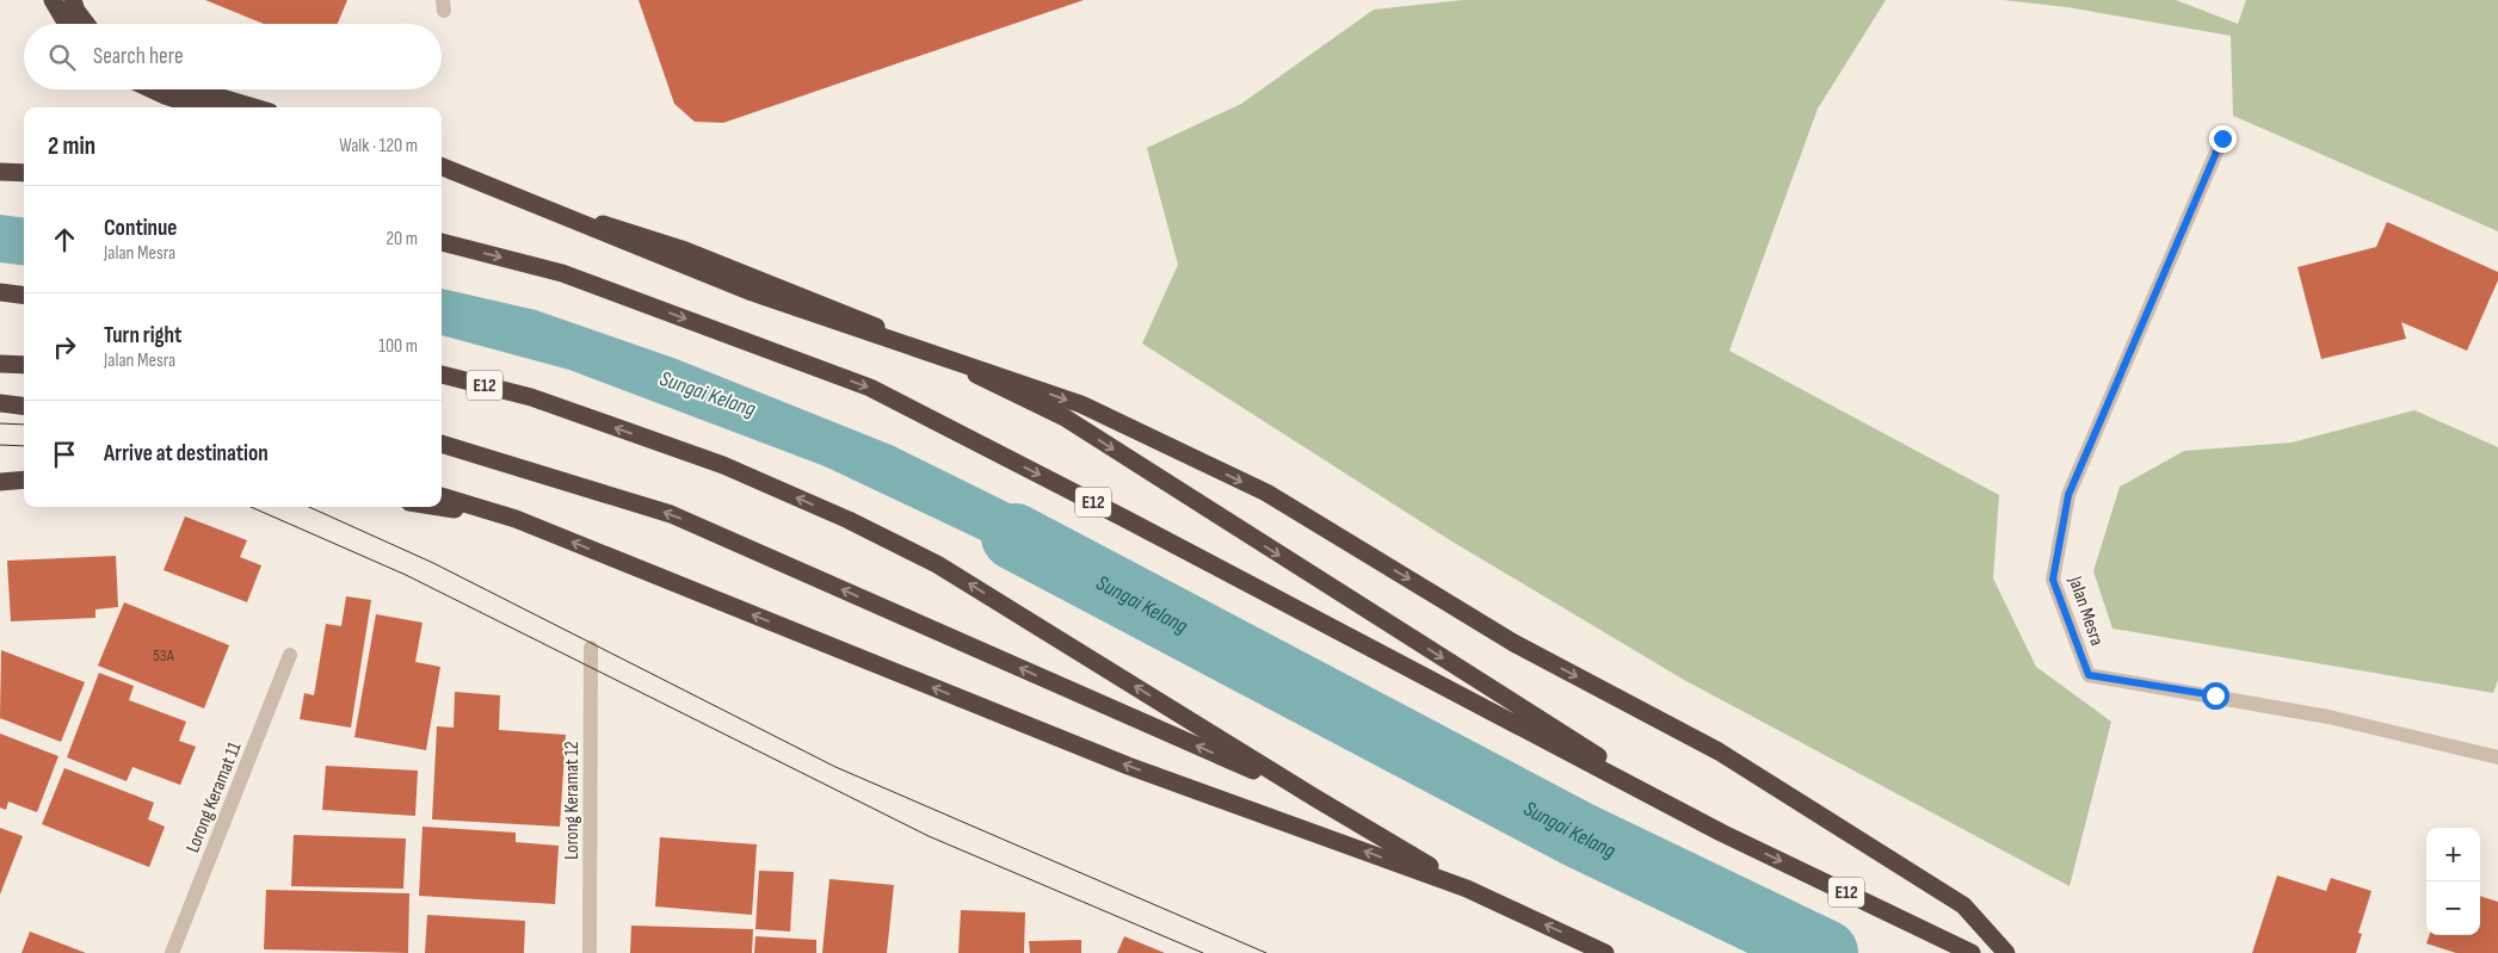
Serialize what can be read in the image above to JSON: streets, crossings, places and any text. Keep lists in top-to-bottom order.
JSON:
{
  "streets": {
    "highway": ["E12"],
    "street": ["Jalan Mesra", "Lorong Keramat 11", "Lorong Keramat 12"]
  },
  "water": ["Sungai Kelang"],
  "house_numbers": ["53A"],
  "page": {
    "search": "Search here",
    "heading": ["2 min", "Walk · 120 m"],
    "list": [
      ["Continue", "Jalan Mesra", "20 m"],
      ["Turn right", "Jalan Mesra", "100 m"],
      "Arrive at destination"
    ],
    "map_buttons": ["+", "−"]
  }
}
